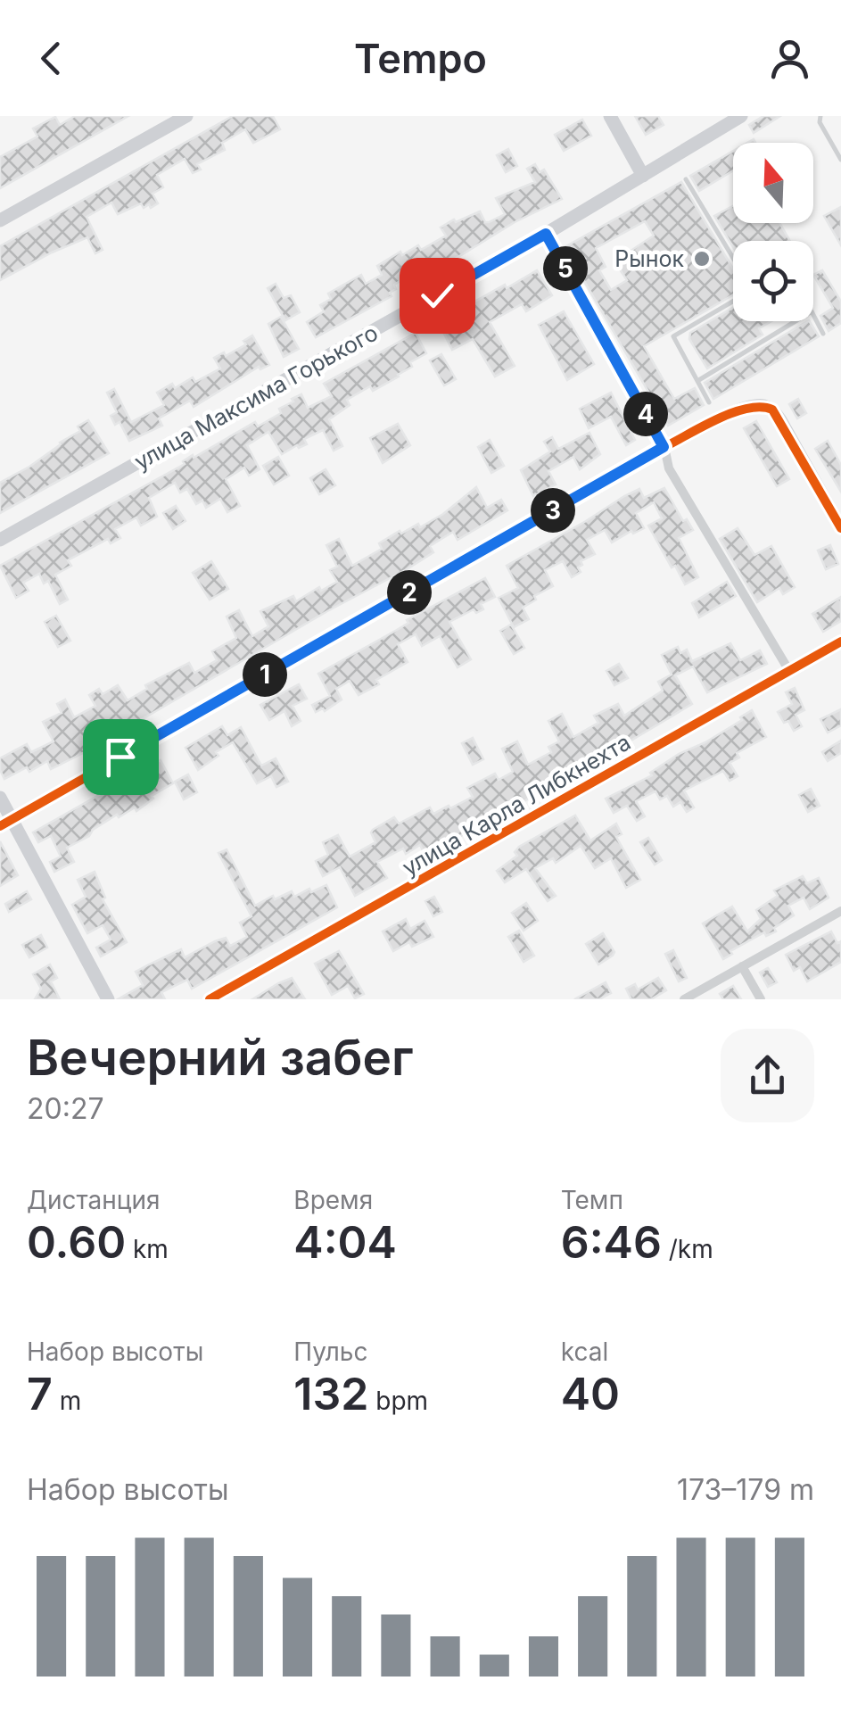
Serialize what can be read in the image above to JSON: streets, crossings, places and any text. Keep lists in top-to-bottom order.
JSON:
{
  "streets": {
    "main road": ["улица Максима Горького"],
    "street": ["улица Карла Либкнехта"]
  },
  "places": ["Рынок"],
  "north": "top",
  "page": {
    "header": "Tempo",
    "pins": [
      "5",
      "4",
      "3",
      "2",
      "1"
    ],
    "heading": ["Вечерний забег", "20:27"],
    "stats": [
      ["Дистанция", "0.60 km"],
      ["Время", "4:04"],
      ["Темп", "6:46 /km"],
      ["Набор высоты", "7 m"],
      ["Пульс", "132 bpm"],
      ["kcal", "40"]
    ],
    "chart": ["Набор высоты", "173–179 m"]
  }
}
